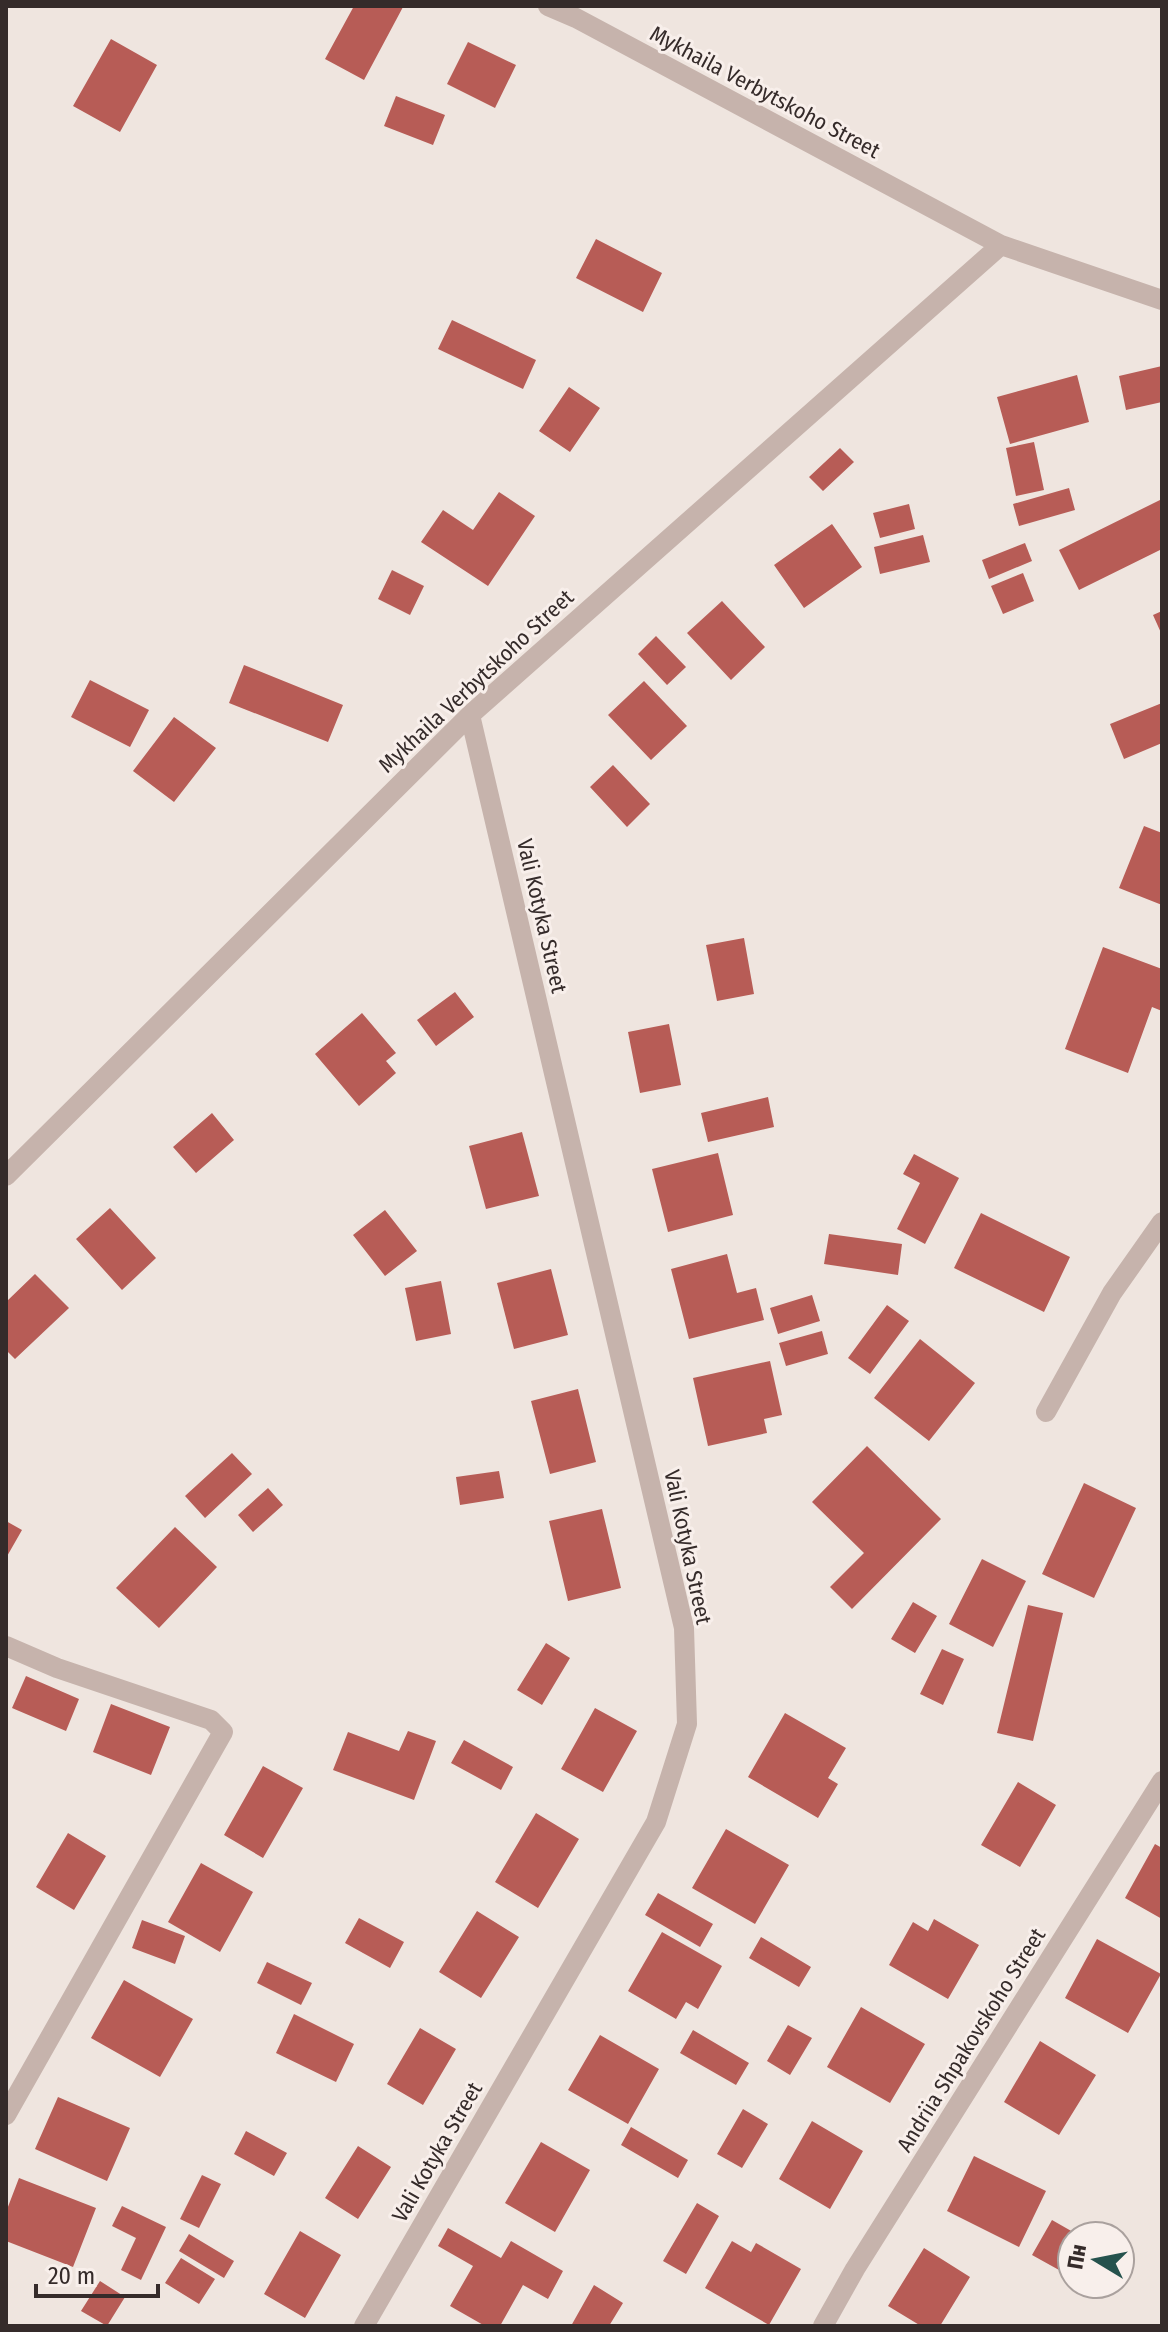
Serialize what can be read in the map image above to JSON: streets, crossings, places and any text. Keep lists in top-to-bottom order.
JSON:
{
  "streets": {
    "street": ["Mykhaila Verbytskoho Street", "Vali Kotyka Street", "Andriia Shpakovskoho Street"]
  },
  "crossings": [
    ["Mykhaila Verbytskoho Street", "Vali Kotyka Street"]
  ],
  "scale_bar": "20 m",
  "north": "left"
}
